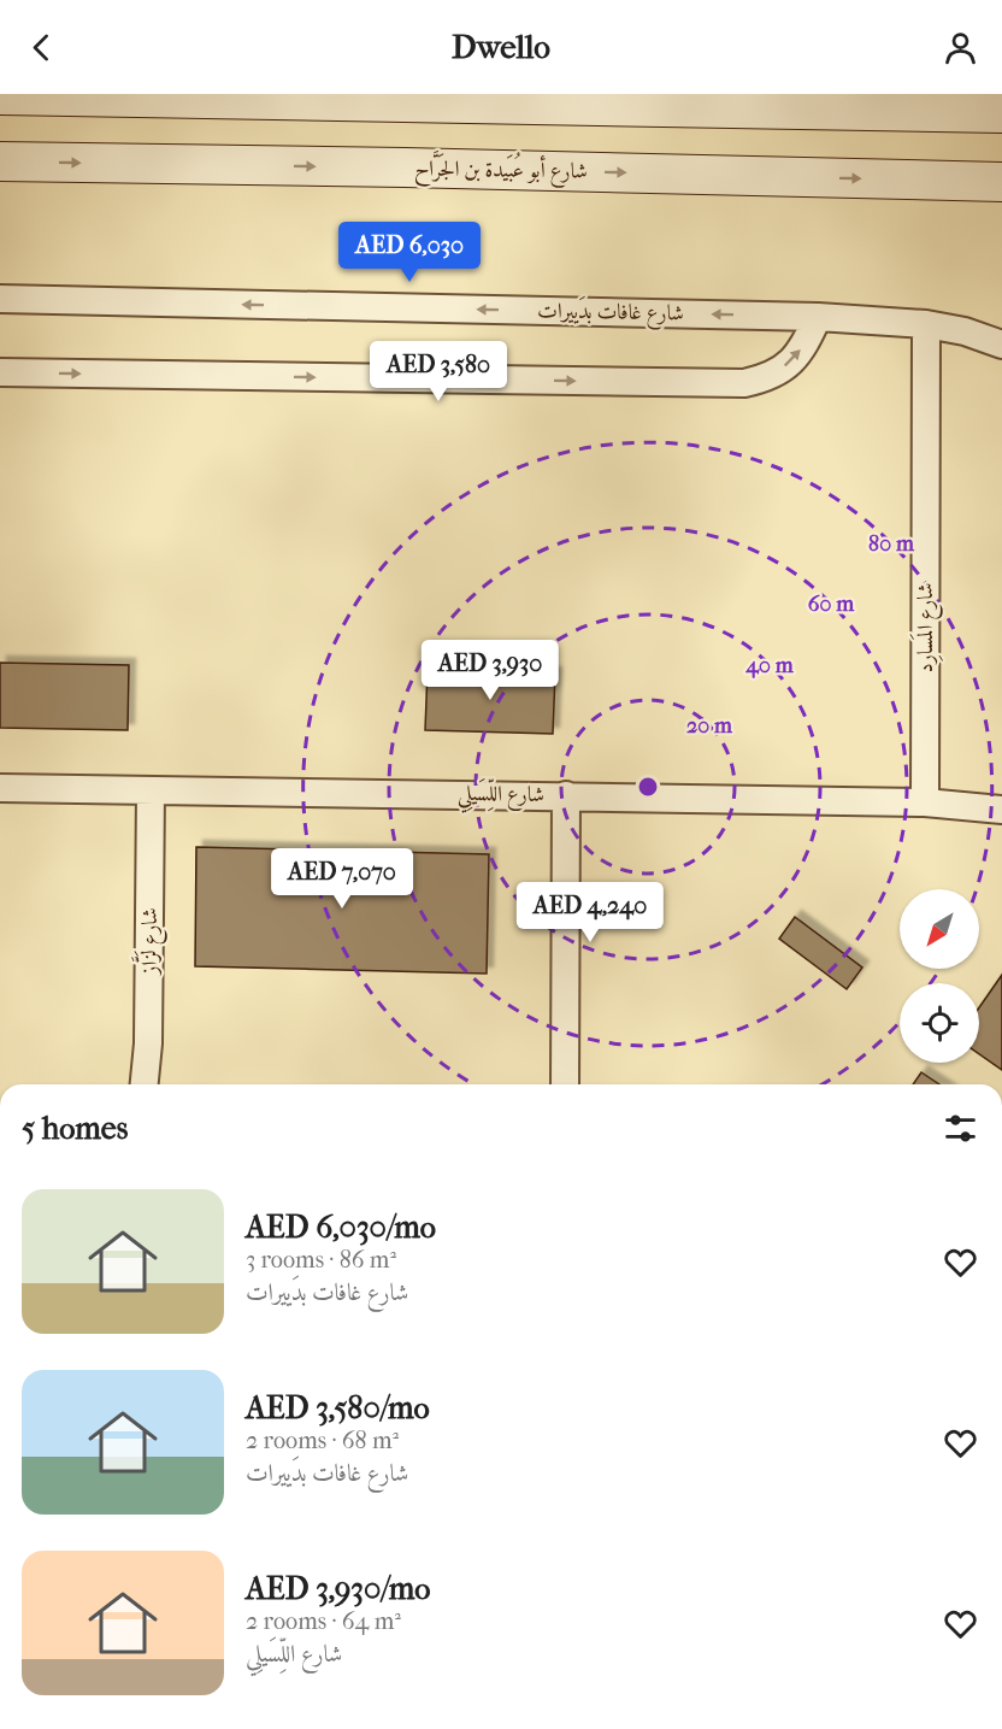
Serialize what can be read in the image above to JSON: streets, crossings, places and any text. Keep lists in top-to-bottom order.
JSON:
{
  "streets": {
    "main road": ["شارع أبو عُبَيدة بن الجَرَّاح"],
    "street": [
      "شارع غافات بدَييرات",
      "شارع المَسارِد",
      "شارع اللِّسَيلِي",
      "شارع لَزَّاز"
    ]
  },
  "crossings": [
    ["شارع غافات بدَييرات", "شارع المَسارِد"],
    ["شارع المَسارِد", "شارع اللِّسَيلِي"],
    ["شارع اللِّسَيلِي", "شارع لَزَّاز"]
  ],
  "north": "bottom left",
  "page": {
    "header": "Dwello",
    "price": [
      "AED 6,030",
      "AED 3,580",
      "AED 3,930",
      "AED 7,070",
      "AED 4,240"
    ],
    "heading": "5 homes",
    "list": [
      {
        "name": "AED 6,030/mo",
        "note": "3 rooms · 86 m² · شارع غافات بدَييرات"
      },
      {
        "name": "AED 3,580/mo",
        "note": "2 rooms · 68 m² · شارع غافات بدَييرات"
      },
      {
        "name": "AED 3,930/mo",
        "note": "2 rooms · 64 m² · شارع اللِّسَيلِي"
      }
    ]
  },
  "rings": [
    "80 m",
    "60 m",
    "40 m",
    "20 m"
  ]
}
